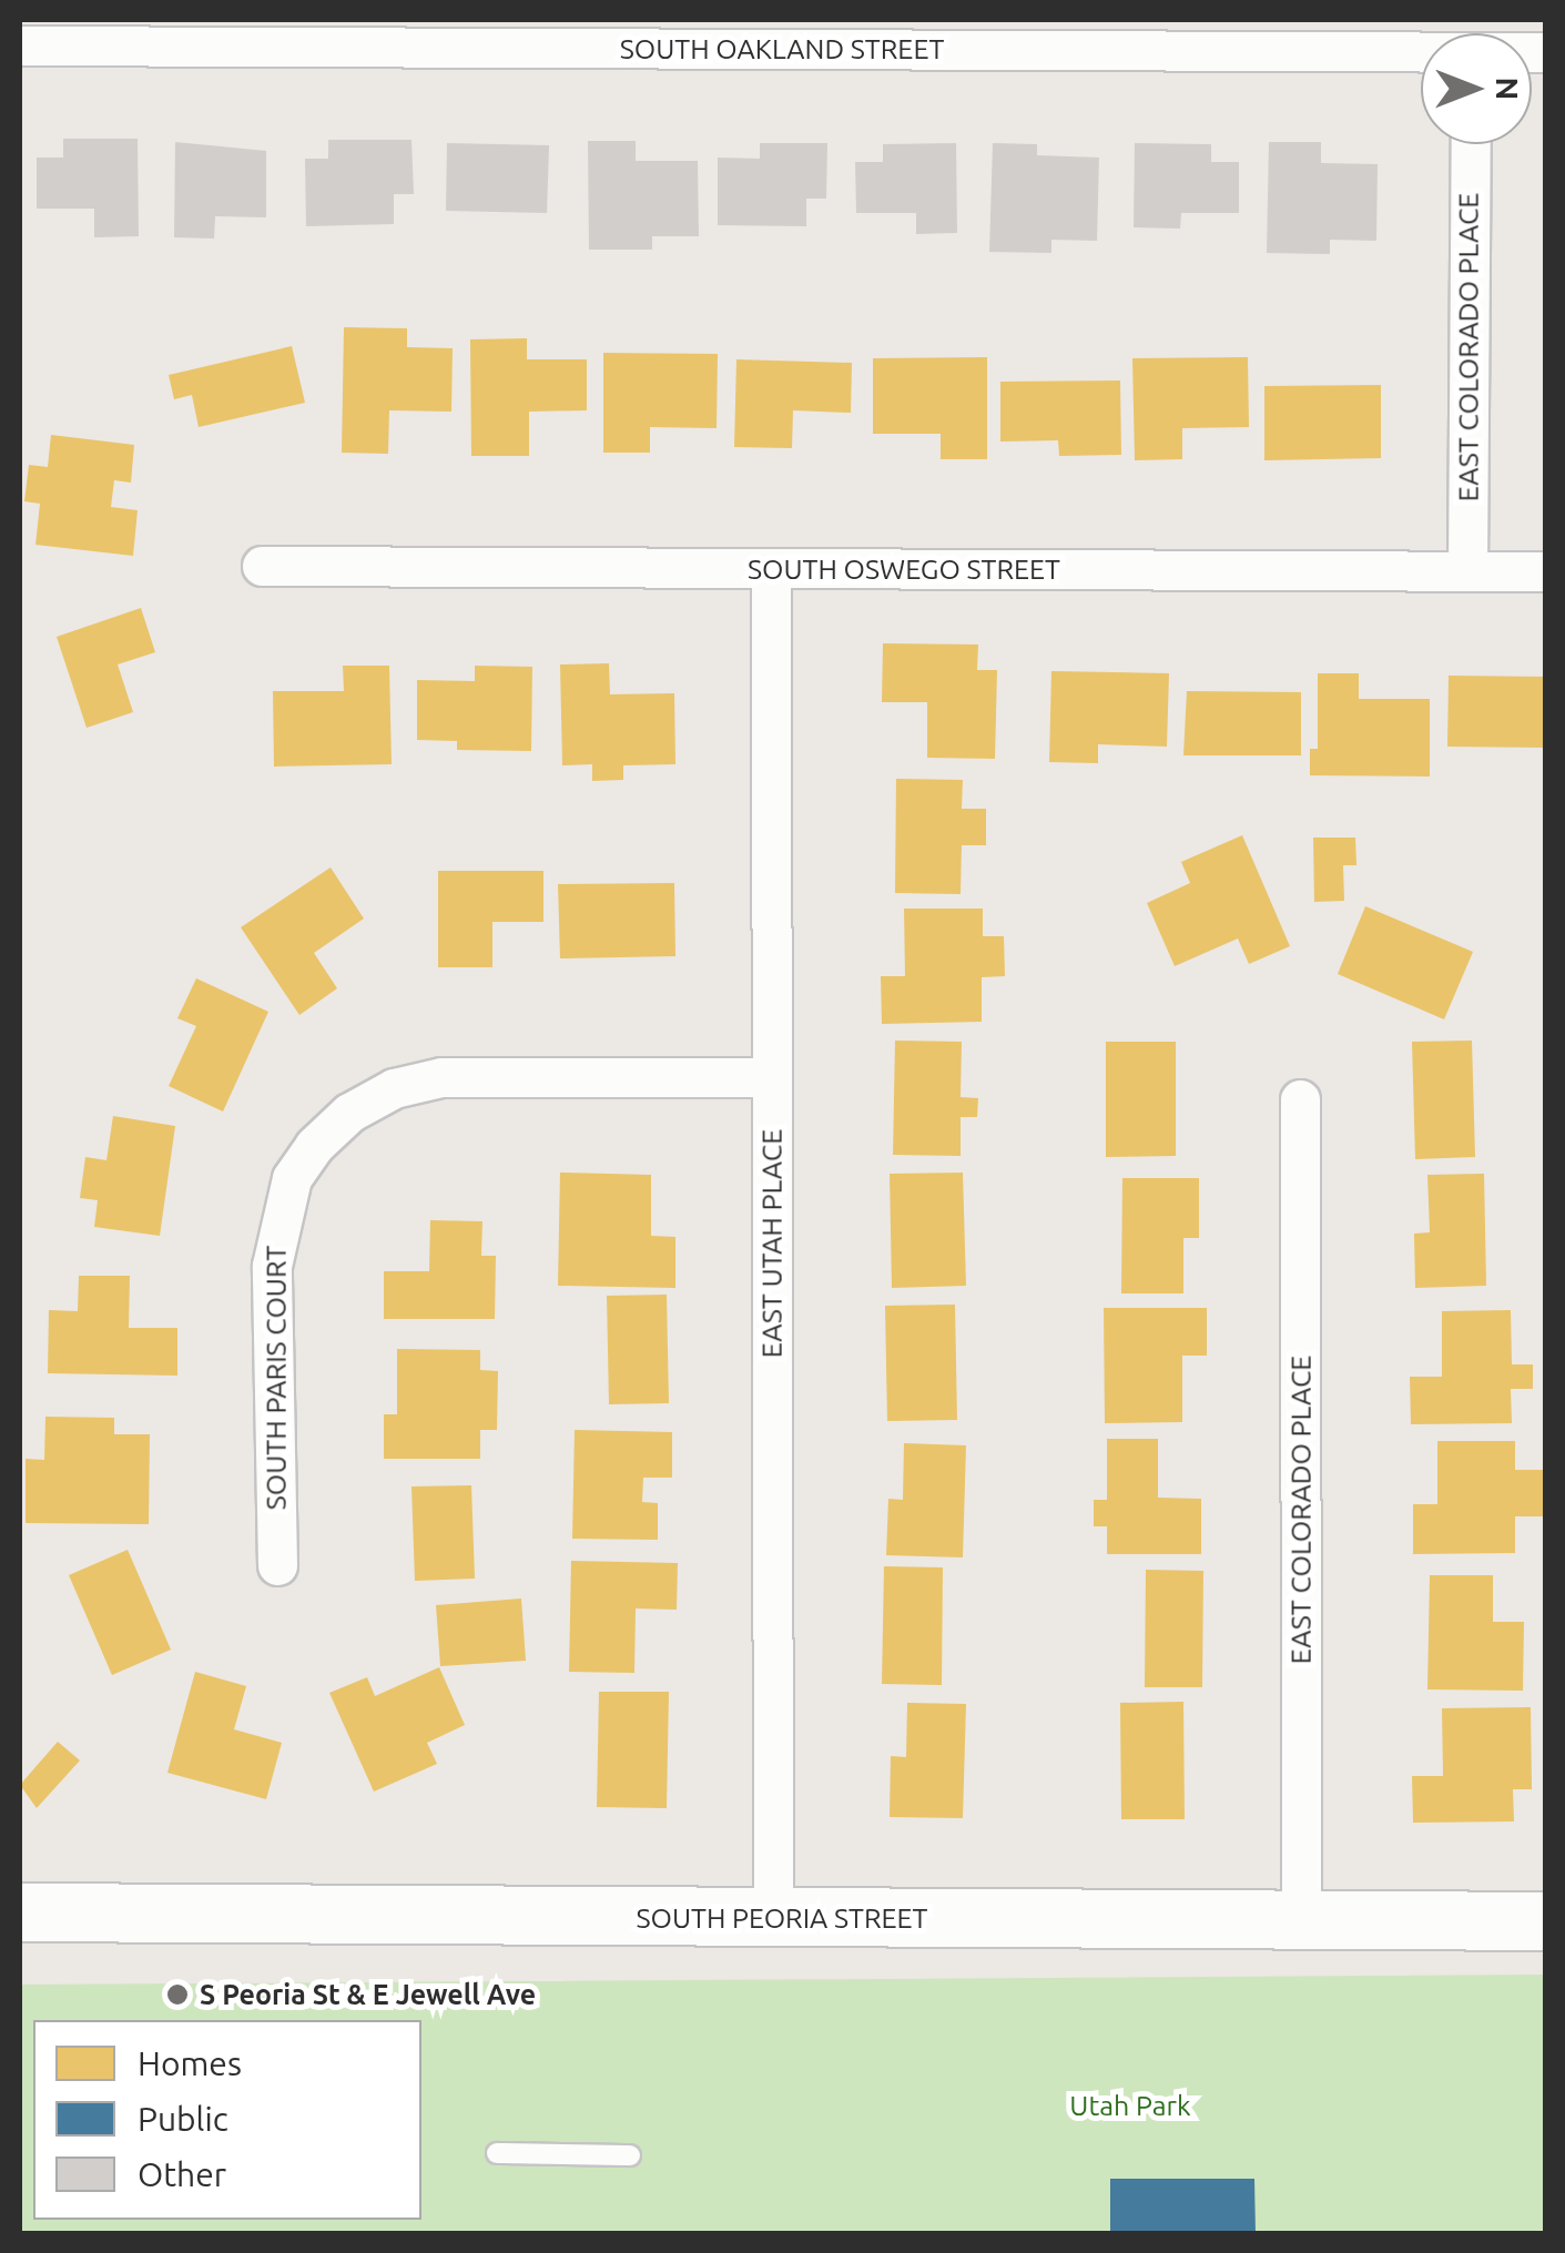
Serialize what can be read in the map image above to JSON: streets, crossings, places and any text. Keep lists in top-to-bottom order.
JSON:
{
  "streets": {
    "main road": ["SOUTH PEORIA STREET"],
    "street": [
      "SOUTH OAKLAND STREET",
      "EAST COLORADO PLACE",
      "SOUTH OSWEGO STREET",
      "EAST UTAH PLACE",
      "SOUTH PARIS COURT"
    ]
  },
  "crossings": [
    ["EAST COLORADO PLACE", "SOUTH OSWEGO STREET"],
    ["EAST COLORADO PLACE", "SOUTH PEORIA STREET"],
    ["SOUTH OSWEGO STREET", "EAST UTAH PLACE"],
    ["EAST UTAH PLACE", "SOUTH PARIS COURT"],
    ["EAST UTAH PLACE", "SOUTH PEORIA STREET"]
  ],
  "parks": ["Utah Park"],
  "places": ["S Peoria St & E Jewell Ave"],
  "legend": ["Homes", "Public", "Other"],
  "north": "right"
}
